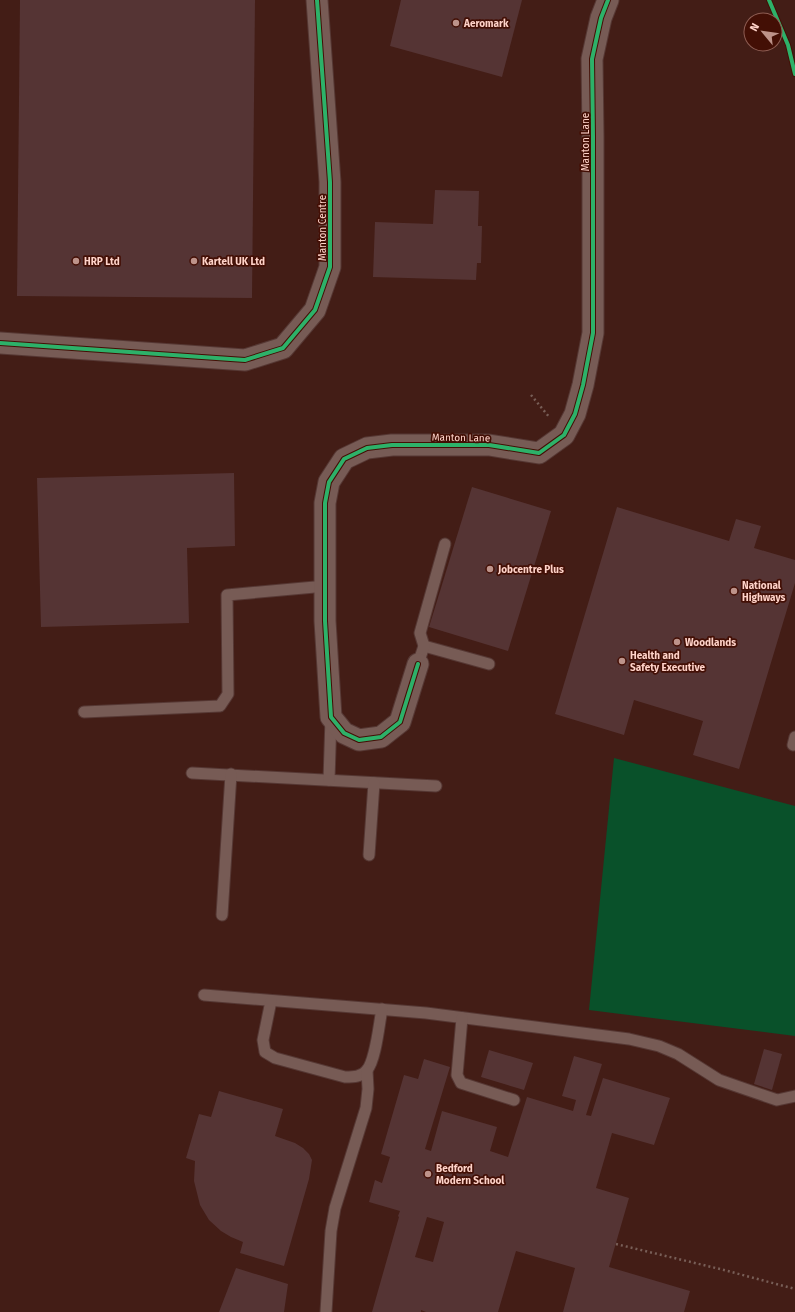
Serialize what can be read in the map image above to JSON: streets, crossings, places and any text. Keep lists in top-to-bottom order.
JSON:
{
  "streets": {
    "street": ["Manton Lane", "Manton Centre"]
  },
  "places": [
    "Aeromark",
    "HRP Ltd",
    "Kartell UK Ltd",
    "Jobcentre Plus",
    "National Highways",
    "Woodlands",
    "Health and Safety Executive",
    "Bedford Modern School"
  ],
  "north": "top left"
}
